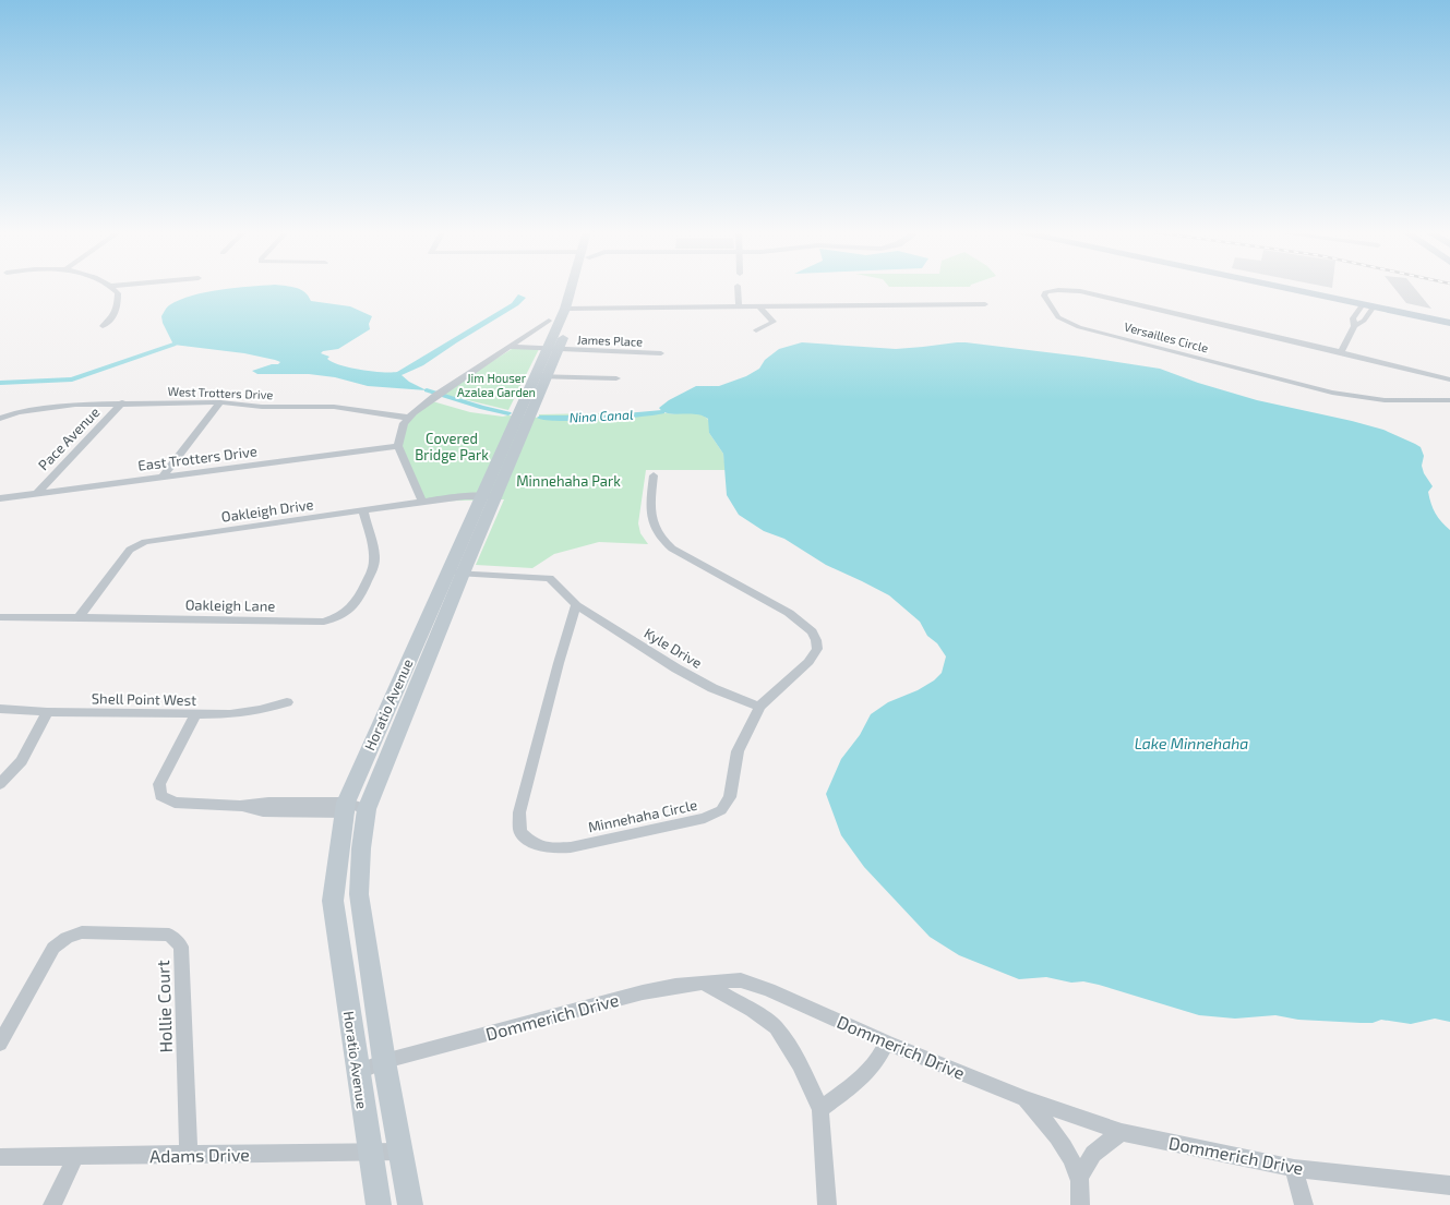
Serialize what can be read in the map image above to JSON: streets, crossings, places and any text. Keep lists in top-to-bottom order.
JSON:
{
  "streets": {
    "main road": ["Horatio Avenue"],
    "street": [
      "Versailles Circle",
      "James Place",
      "West Trotters Drive",
      "Pace Avenue",
      "East Trotters Drive",
      "Oakleigh Drive",
      "Oakleigh Lane",
      "Kyle Drive",
      "Shell Point West",
      "Minnehaha Circle",
      "Hollie Court",
      "Dommerich Drive",
      "Adams Drive"
    ]
  },
  "crossings": [
    ["James Place", "Horatio Avenue"],
    ["West Trotters Drive", "Pace Avenue"],
    ["Pace Avenue", "East Trotters Drive"],
    ["Oakleigh Drive", "Oakleigh Lane"],
    ["Oakleigh Drive", "Horatio Avenue"],
    ["Kyle Drive", "Minnehaha Circle"],
    ["Horatio Avenue", "Dommerich Drive"],
    ["Horatio Avenue", "Adams Drive"],
    ["Hollie Court", "Adams Drive"]
  ],
  "water": ["Nina Canal", "Lake Minnehaha"],
  "parks": ["Jim Houser Azalea Garden", "Covered Bridge Park", "Minnehaha Park"]
}
